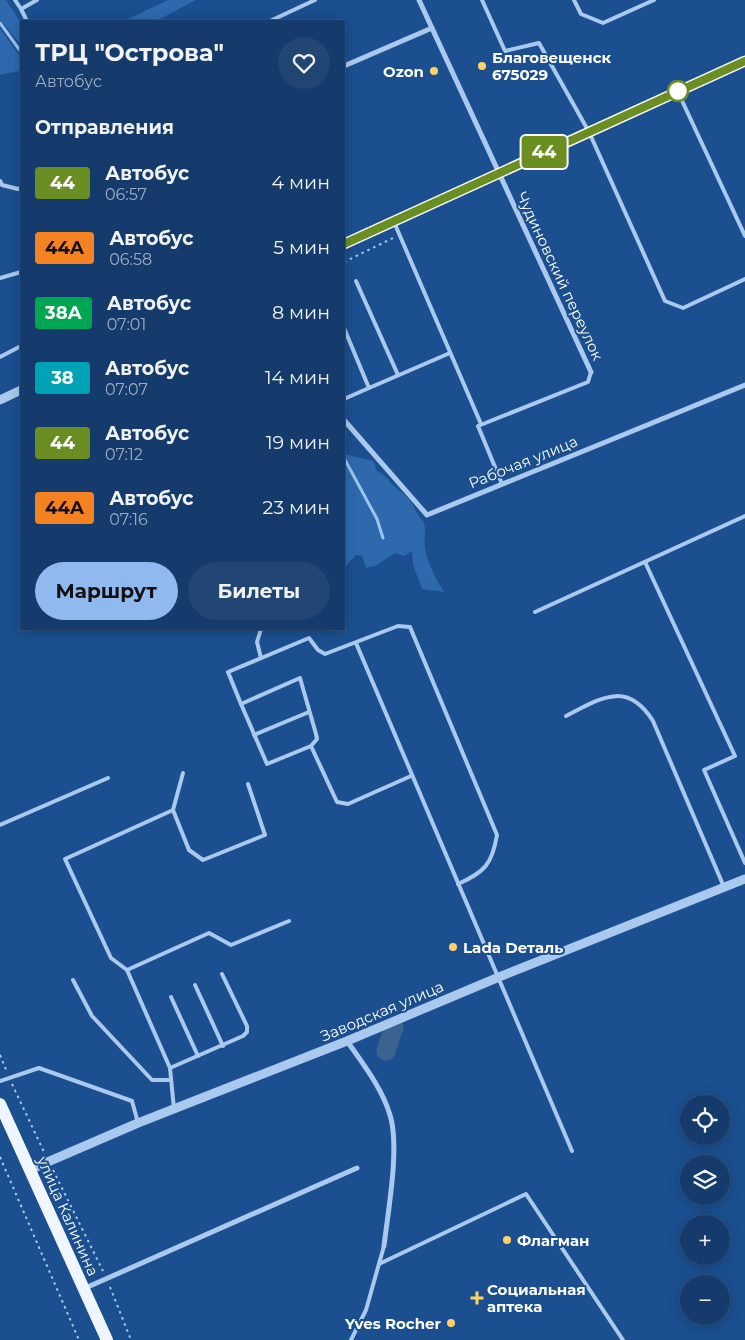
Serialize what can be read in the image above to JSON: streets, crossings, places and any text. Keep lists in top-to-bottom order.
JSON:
{
  "streets": {
    "main road": ["улица Калинина"],
    "street": ["Чудиновский переулок", "Рабочая улица", "Заводская улица"]
  },
  "crossings": [
    ["Заводская улица", "улица Калинина"]
  ],
  "places": {
    "other": [
      "Благовещенск 675029",
      "Ozon",
      "Lada Dеталь",
      "Флагман",
      "Yves Rocher"
    ],
    "health": ["Социальная аптека"]
  },
  "lines": ["bus line 44"],
  "page": {
    "on_map": "44",
    "heading": [
      ["ТРЦ \"Острова\"", "Автобус"],
      "Отправления"
    ],
    "list": [
      {
        "mark": "44",
        "name": "Автобус",
        "note": "06:57",
        "value": "4 мин"
      },
      {
        "mark": "44А",
        "name": "Автобус",
        "note": "06:58",
        "value": "5 мин"
      },
      {
        "mark": "38А",
        "name": "Автобус",
        "note": "07:01",
        "value": "8 мин"
      },
      {
        "mark": "38",
        "name": "Автобус",
        "note": "07:07",
        "value": "14 мин"
      },
      {
        "mark": "44",
        "name": "Автобус",
        "note": "07:12",
        "value": "19 мин"
      },
      {
        "mark": "44А",
        "name": "Автобус",
        "note": "07:16",
        "value": "23 мин"
      }
    ],
    "buttons": ["Маршрут", "Билеты"],
    "map_buttons": ["+", "−"]
  }
}
